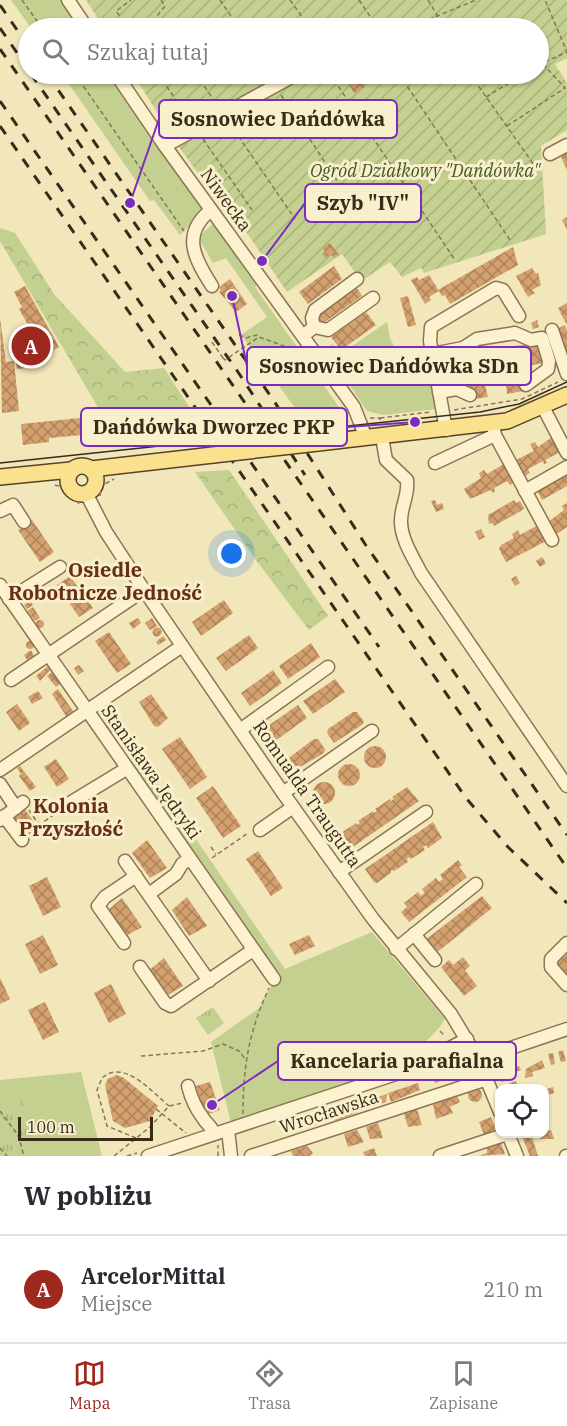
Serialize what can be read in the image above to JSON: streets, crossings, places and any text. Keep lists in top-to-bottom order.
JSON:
{
  "streets": {
    "street": [
      "Niwecka",
      "Stanisława Jędryki",
      "Romualda Traugutta",
      "Wrocławska"
    ]
  },
  "crossings": [
    ["Romualda Traugutta", "Wrocławska"]
  ],
  "districts": ["Osiedle Robotnicze Jedność", "Kolonia Przyszłość"],
  "parks": ["Ogród Działkowy \"Dańdówka\""],
  "places": [
    "Sosnowiec Dańdówka",
    "Szyb \"IV\"",
    "Sosnowiec Dańdówka SDn",
    "Dańdówka Dworzec PKP",
    "Kancelaria parafialna"
  ],
  "scale_bar": "100 m",
  "page": {
    "search": "Szukaj tutaj",
    "pins": "A",
    "scale": "100 m",
    "heading": "W pobliżu",
    "list": [
      {
        "mark": "A",
        "name": "ArcelorMittal",
        "note": "Miejsce",
        "value": "210 m"
      }
    ],
    "nav": ["Mapa", "Trasa", "Zapisane"]
  }
}
